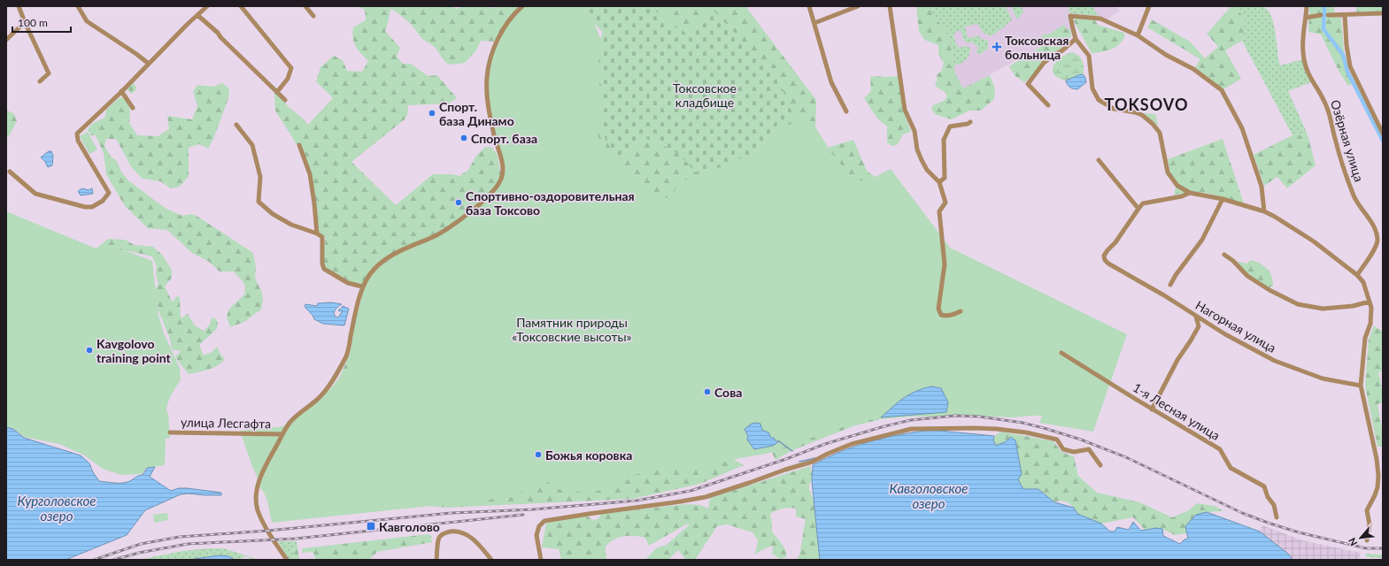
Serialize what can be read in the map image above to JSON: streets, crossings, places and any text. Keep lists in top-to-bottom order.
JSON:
{
  "streets": {
    "street": [
      "Озёрная улица",
      "Нагорная улица",
      "1-я Лесная улица",
      "улица Лесгафта"
    ]
  },
  "districts": ["TOKSOVO"],
  "water": ["Кавголовское озеро", "Курголовское озеро"],
  "parks": ["Токсовское кладбище", "Памятник природы «Токсовские высоты»"],
  "places": {
    "health": ["Токсовская больница"],
    "other": [
      "Спорт. база Динамо",
      "Спорт. база",
      "Спортивно-оздоровительная база Токсово",
      "Kavgolovo training point",
      "Сова",
      "Божья коровка"
    ],
    "transit": ["Кавголово"]
  },
  "scale_bar": "100 m",
  "north": "bottom left"
}
